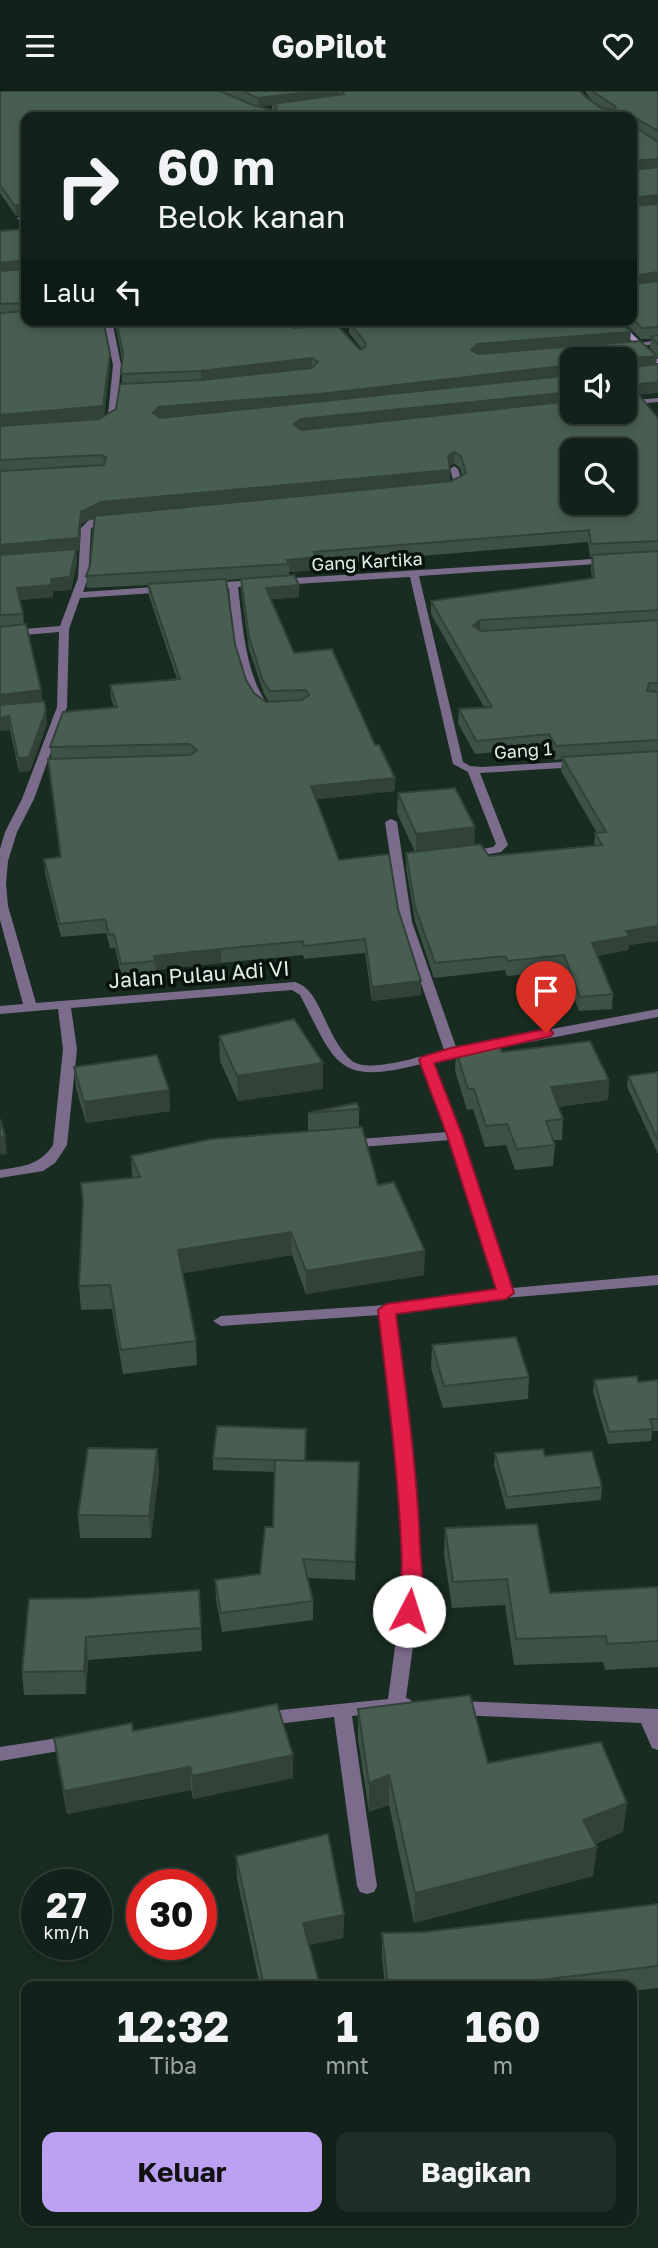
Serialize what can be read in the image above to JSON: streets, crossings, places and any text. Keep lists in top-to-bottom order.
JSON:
{
  "streets": {
    "street": ["Gang Kartika", "Gang 1", "Jalan Pulau Adi VI"]
  },
  "page": {
    "header": "GoPilot",
    "turn": ["60 m", "Belok kanan"],
    "then": "Lalu",
    "speed": "27 km/h",
    "limit": "30",
    "eta": [
      "12:32",
      "Tiba",
      "1",
      "mnt",
      "160",
      "m"
    ],
    "buttons": ["Keluar", "Bagikan"]
  }
}
